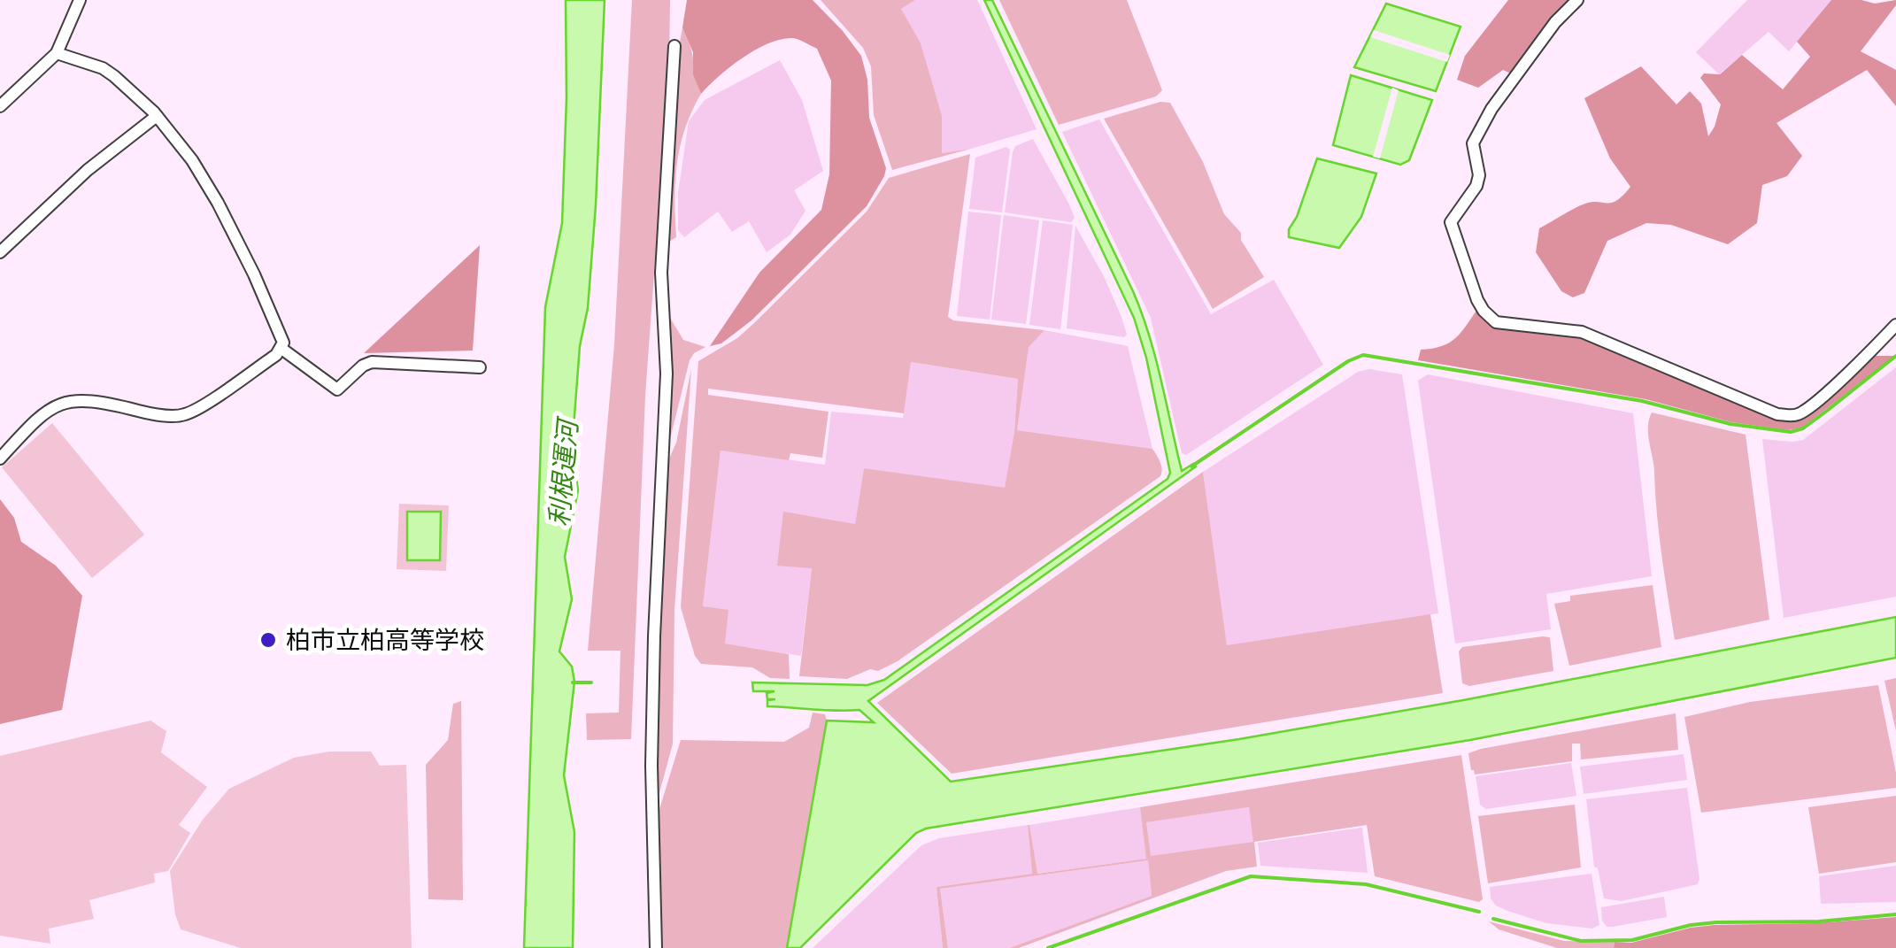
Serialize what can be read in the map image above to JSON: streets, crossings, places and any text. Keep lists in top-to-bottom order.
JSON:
{
  "water": ["利根運河"],
  "places": ["柏市立柏高等学校"]
}
